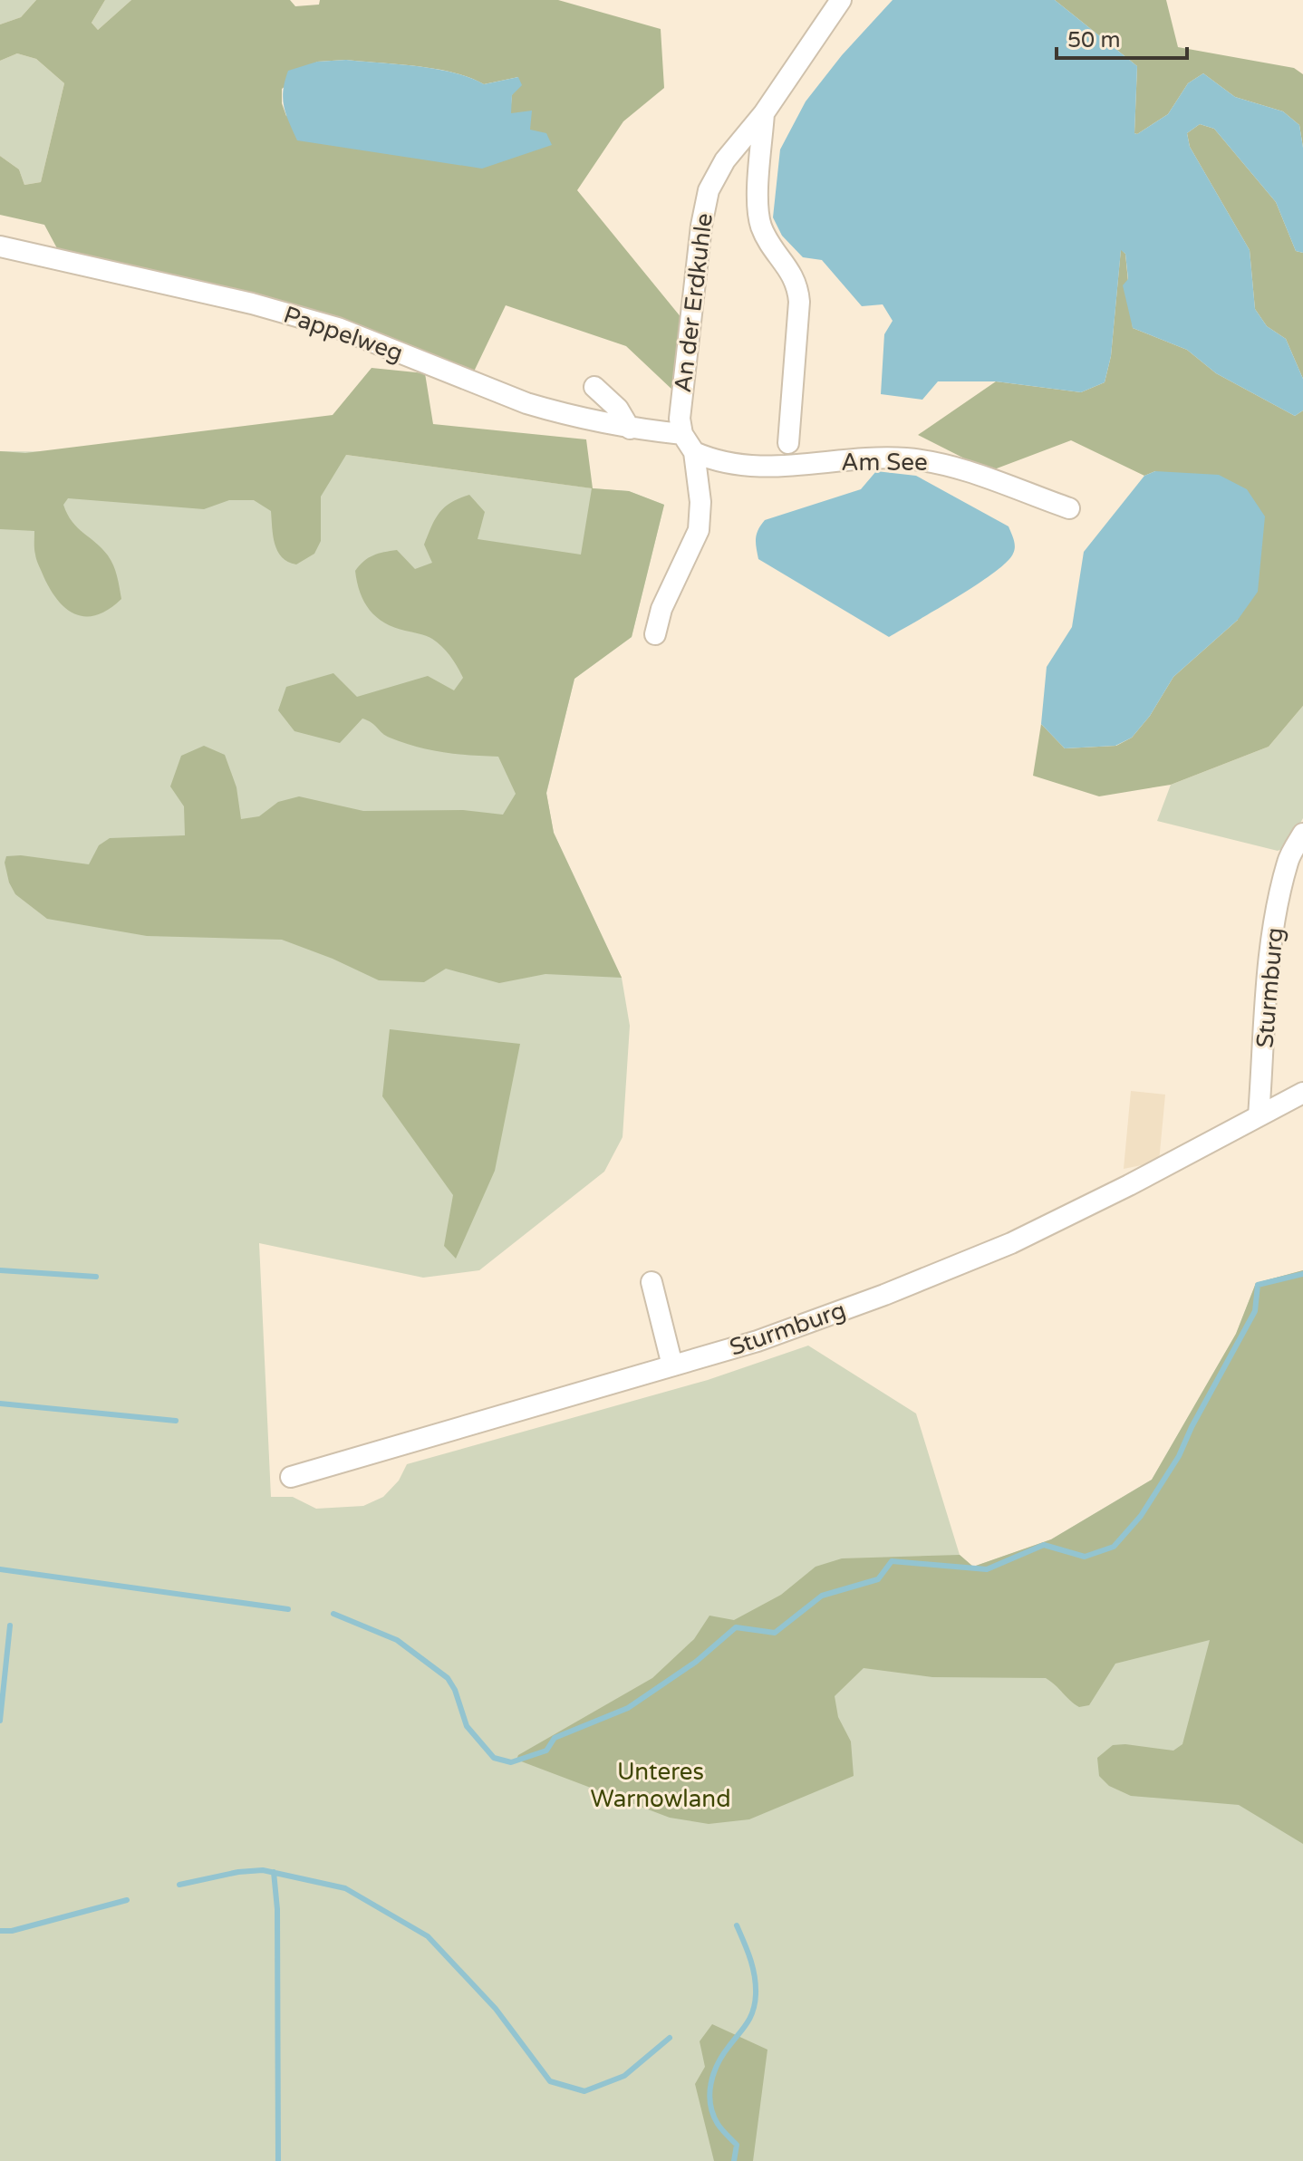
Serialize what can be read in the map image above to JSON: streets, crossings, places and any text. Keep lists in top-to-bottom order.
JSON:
{
  "streets": {
    "street": [
      "An der Erdkuhle",
      "Pappelweg",
      "Am See",
      "Sturmburg"
    ]
  },
  "crossings": [
    ["An der Erdkuhle", "Pappelweg"]
  ],
  "parks": ["Unteres Warnowland"],
  "scale_bar": "50 m"
}
